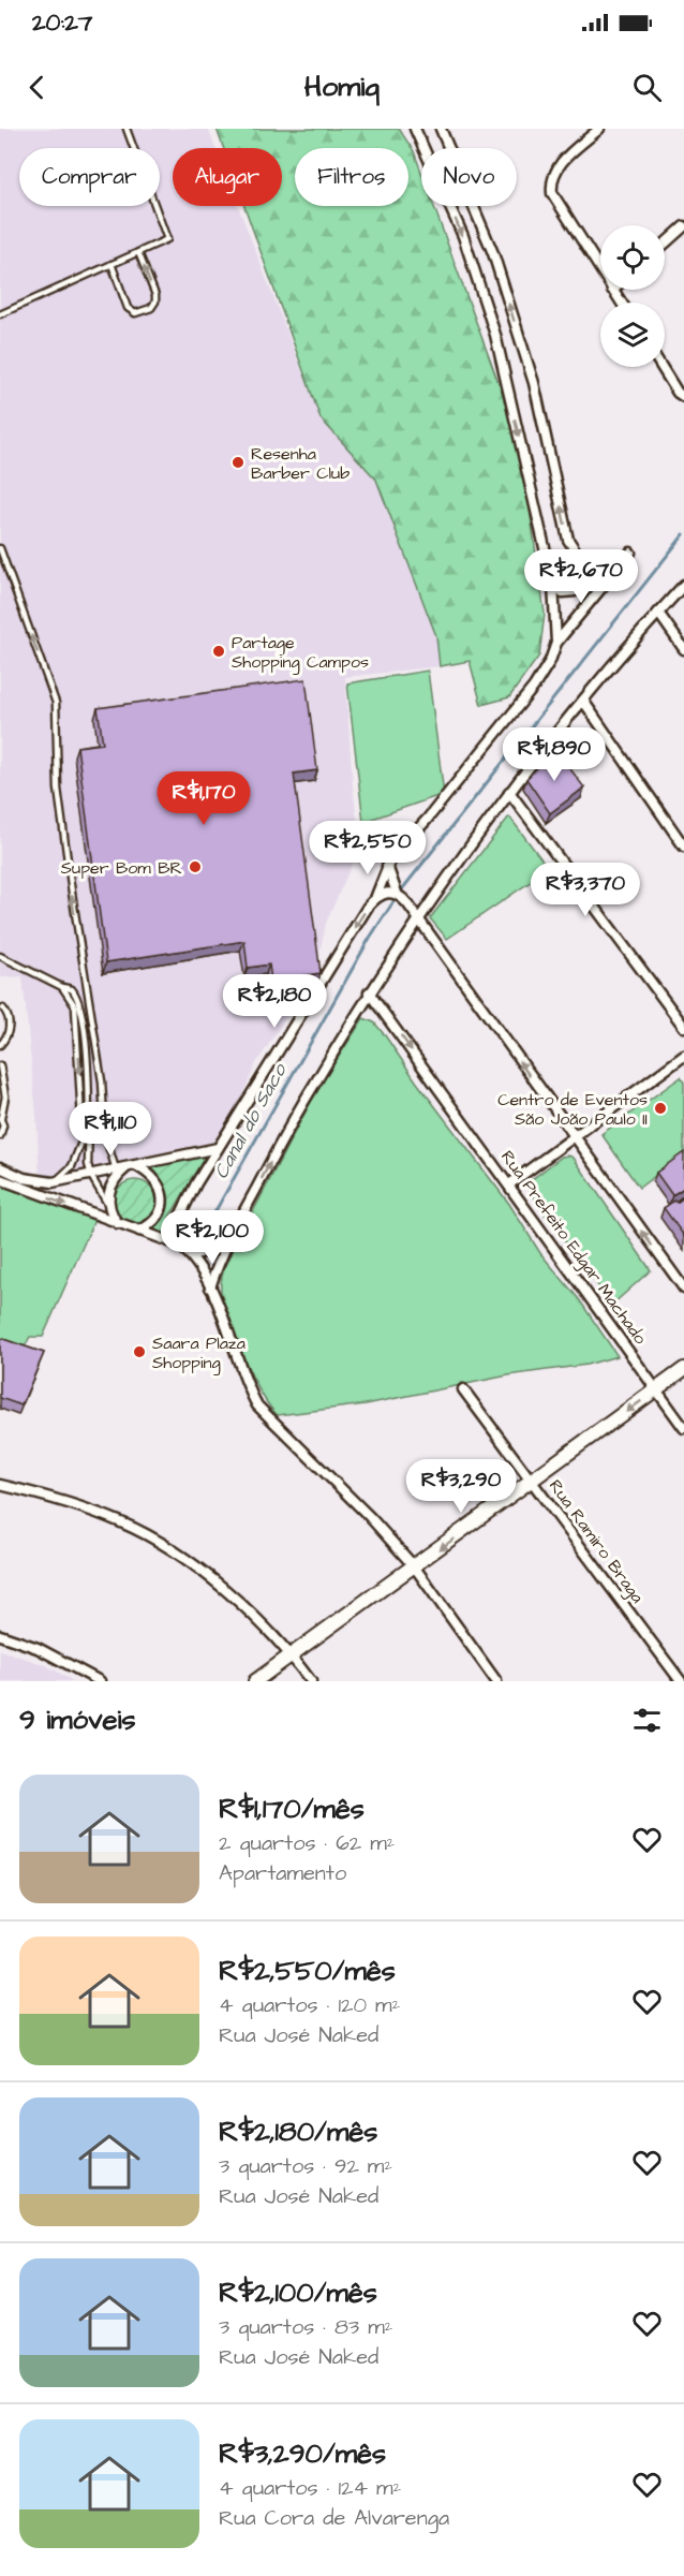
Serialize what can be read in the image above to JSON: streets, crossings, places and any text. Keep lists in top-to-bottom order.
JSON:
{
  "streets": {
    "street": ["Rua Prefeito Edgar Machado", "Rua Ramiro Braga"]
  },
  "one_way": ["Rua Prefeito Edgar Machado"],
  "water": ["Canal do Saco"],
  "places": [
    "Resenha Barber Club",
    "Partage Shopping Campos",
    "Super Bom BR",
    "Centro de Eventos São João Paulo II",
    "Saara Plaza Shopping"
  ],
  "page": {
    "status": "20:27",
    "header": "Homiq",
    "chip": [
      "Comprar",
      "Alugar",
      "Filtros",
      "Novo"
    ],
    "price": [
      "R$2,670",
      "R$1,890",
      "R$1,170",
      "R$2,550",
      "R$3,370",
      "R$2,180",
      "R$1,110",
      "R$2,100",
      "R$3,290"
    ],
    "heading": "9 imóveis",
    "list": [
      {
        "name": "R$1,170/mês",
        "note": "2 quartos · 62 m² · Apartamento"
      },
      {
        "name": "R$2,550/mês",
        "note": "4 quartos · 120 m² · Rua José Naked"
      },
      {
        "name": "R$2,180/mês",
        "note": "3 quartos · 92 m² · Rua José Naked"
      },
      {
        "name": "R$2,100/mês",
        "note": "3 quartos · 83 m² · Rua José Naked"
      },
      {
        "name": "R$3,290/mês",
        "note": "4 quartos · 124 m² · Rua Cora de Alvarenga"
      }
    ]
  }
}
